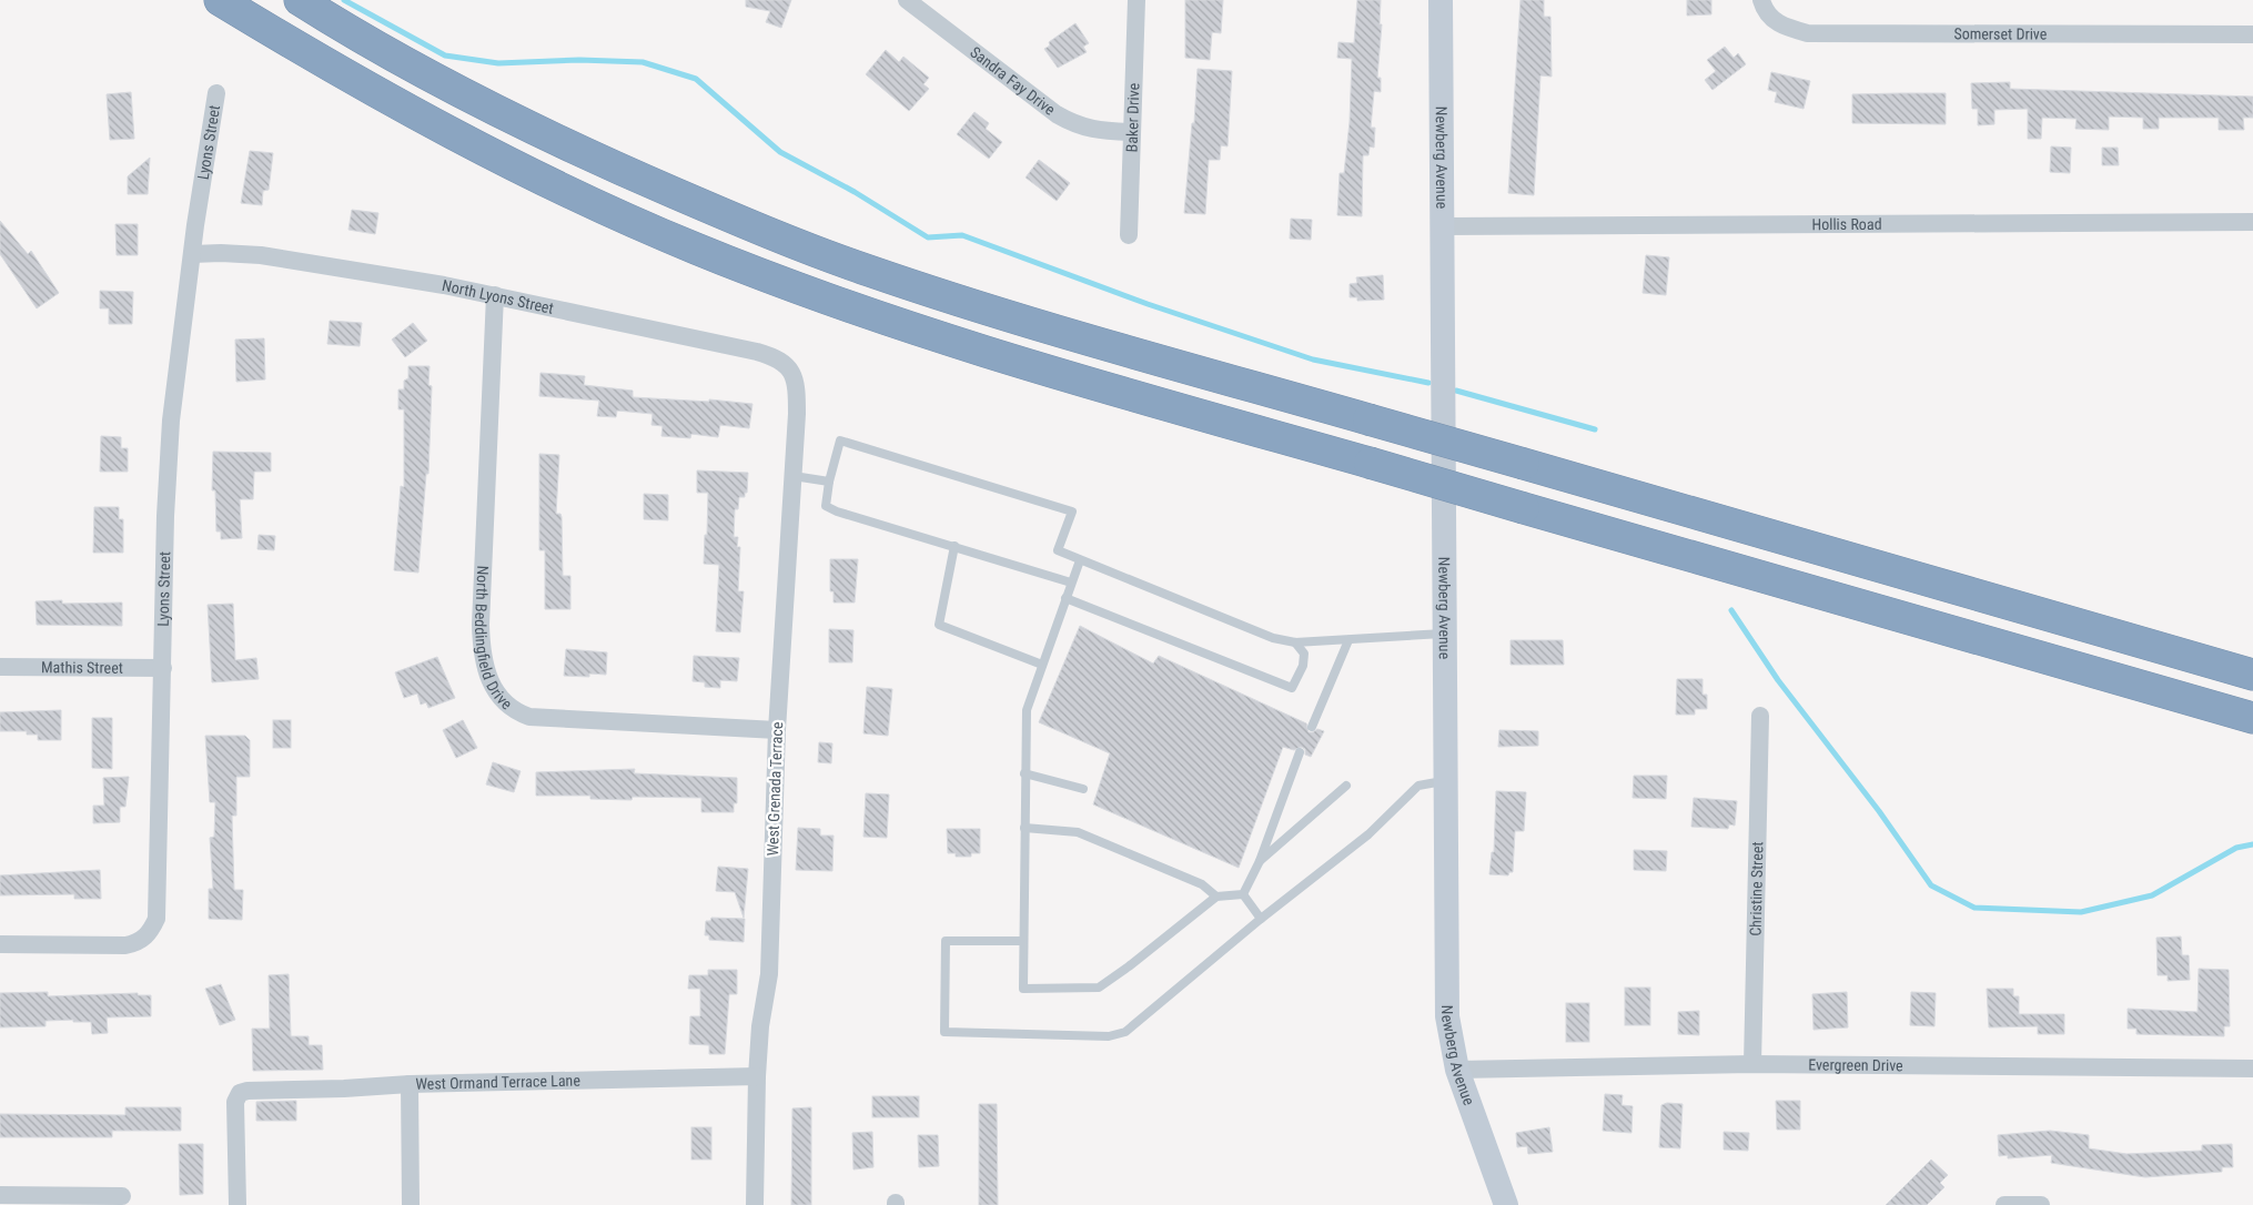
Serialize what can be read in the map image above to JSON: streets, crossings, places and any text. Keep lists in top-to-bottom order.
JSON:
{
  "streets": {
    "street": [
      "Somerset Drive",
      "Sandra Fay Drive",
      "Baker Drive",
      "Lyons Street",
      "Newberg Avenue",
      "Hollis Road",
      "North Lyons Street",
      "North Beddingfield Drive",
      "Mathis Street",
      "West Grenada Terrace",
      "Christine Street",
      "Evergreen Drive",
      "West Ormand Terrace Lane"
    ]
  },
  "crossings": [
    ["Sandra Fay Drive", "Baker Drive"],
    ["Lyons Street", "North Lyons Street"],
    ["Lyons Street", "Mathis Street"],
    ["Newberg Avenue", "Hollis Road"],
    ["Newberg Avenue", "Evergreen Drive"],
    ["North Lyons Street", "North Beddingfield Drive"],
    ["North Lyons Street", "West Grenada Terrace"],
    ["North Beddingfield Drive", "West Grenada Terrace"],
    ["West Grenada Terrace", "West Ormand Terrace Lane"],
    ["Christine Street", "Evergreen Drive"]
  ]
}
